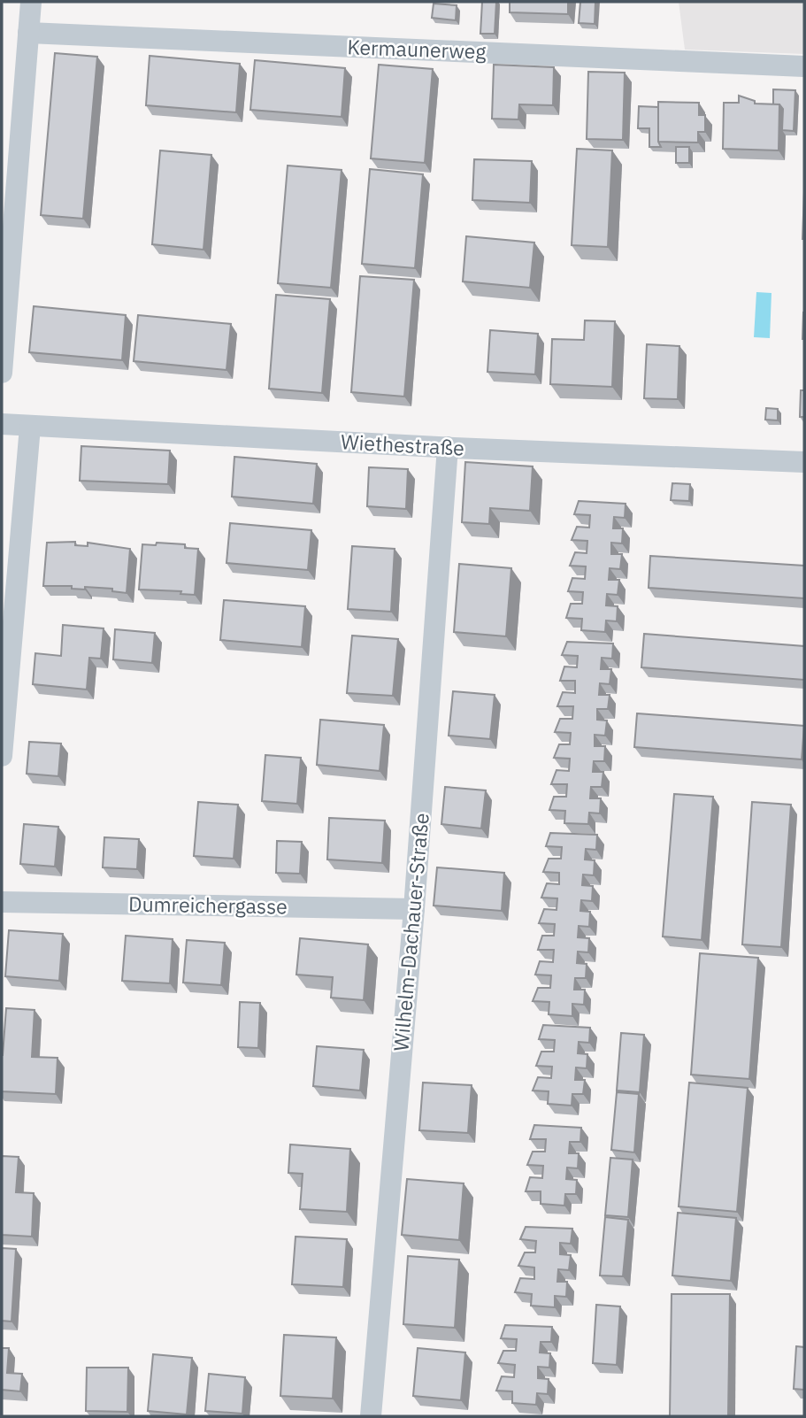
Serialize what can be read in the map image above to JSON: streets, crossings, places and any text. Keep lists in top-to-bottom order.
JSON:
{
  "streets": {
    "street": [
      "Kermaunerweg",
      "Wiethestraße",
      "Dumreichergasse",
      "Wilhelm-Dachauer-Straße"
    ]
  },
  "crossings": [
    ["Wiethestraße", "Wilhelm-Dachauer-Straße"],
    ["Dumreichergasse", "Wilhelm-Dachauer-Straße"]
  ]
}
